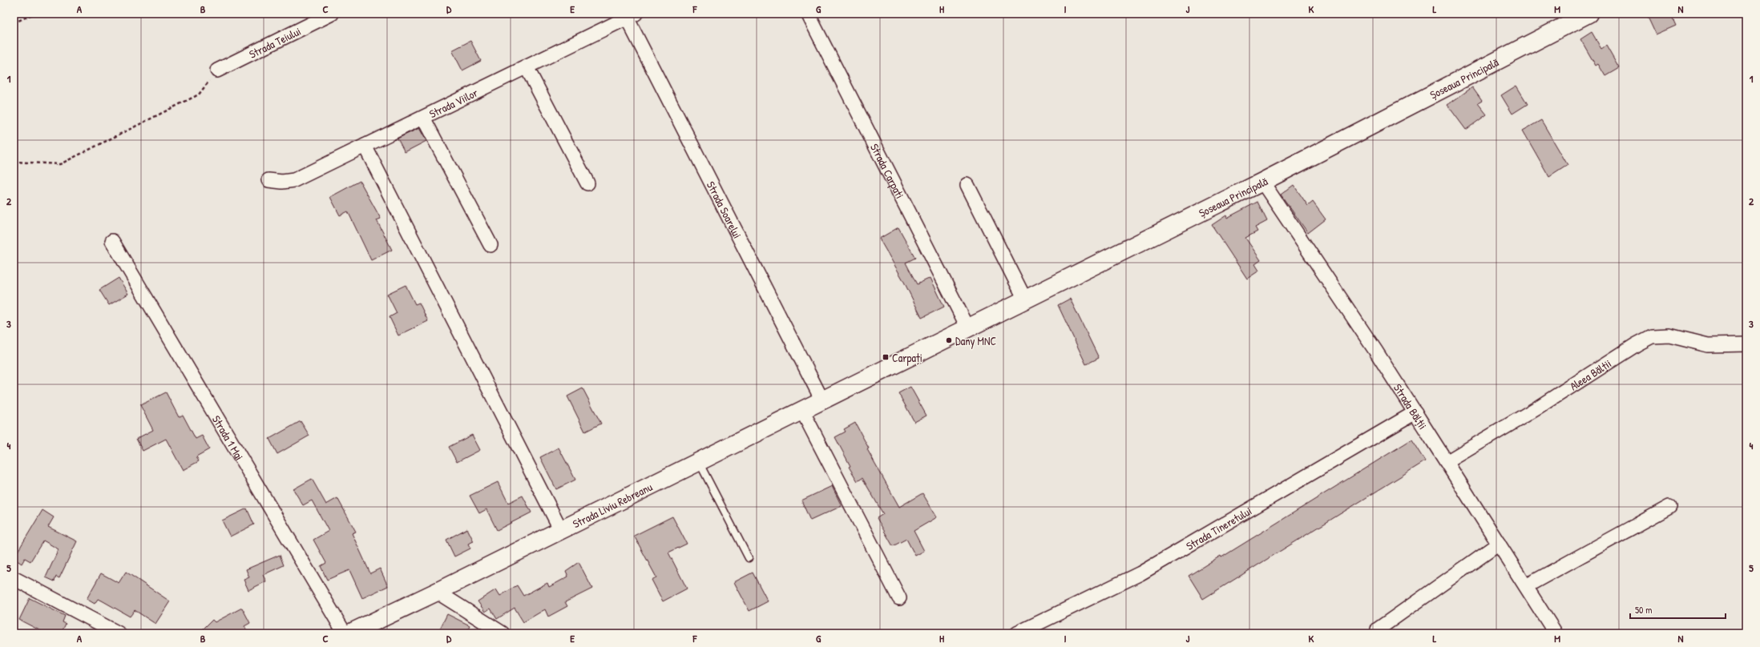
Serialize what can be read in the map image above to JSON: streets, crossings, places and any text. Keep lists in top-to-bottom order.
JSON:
{
  "streets": {
    "main road": ["Șoseaua Principală", "Strada Liviu Rebreanu"],
    "street": [
      "Strada Teiului",
      "Strada Viilor",
      "Strada Carpati",
      "Strada Soarelui",
      "Aleea Bălții",
      "Strada Bălții",
      "Strada 1 Mai",
      "Strada Tineretului"
    ]
  },
  "crossings": [
    ["Șoseaua Principală", "Strada Carpati"],
    ["Șoseaua Principală", "Strada Bălții"],
    ["Șoseaua Principală", "Strada Liviu Rebreanu"],
    ["Strada Viilor", "Strada Soarelui"],
    ["Strada Soarelui", "Strada Liviu Rebreanu"],
    ["Aleea Bălții", "Strada Bălții"],
    ["Strada Bălții", "Strada Tineretului"]
  ],
  "places": {
    "other": ["Dany MNC"],
    "transit": ["Carpați"]
  },
  "scale_bar": "50 m",
  "grid": {
    "columns": [
      "A",
      "B",
      "C",
      "D",
      "E",
      "F",
      "G",
      "H",
      "I",
      "J",
      "K",
      "L",
      "M",
      "N"
    ],
    "rows": [
      "1",
      "2",
      "3",
      "4",
      "5"
    ]
  }
}
